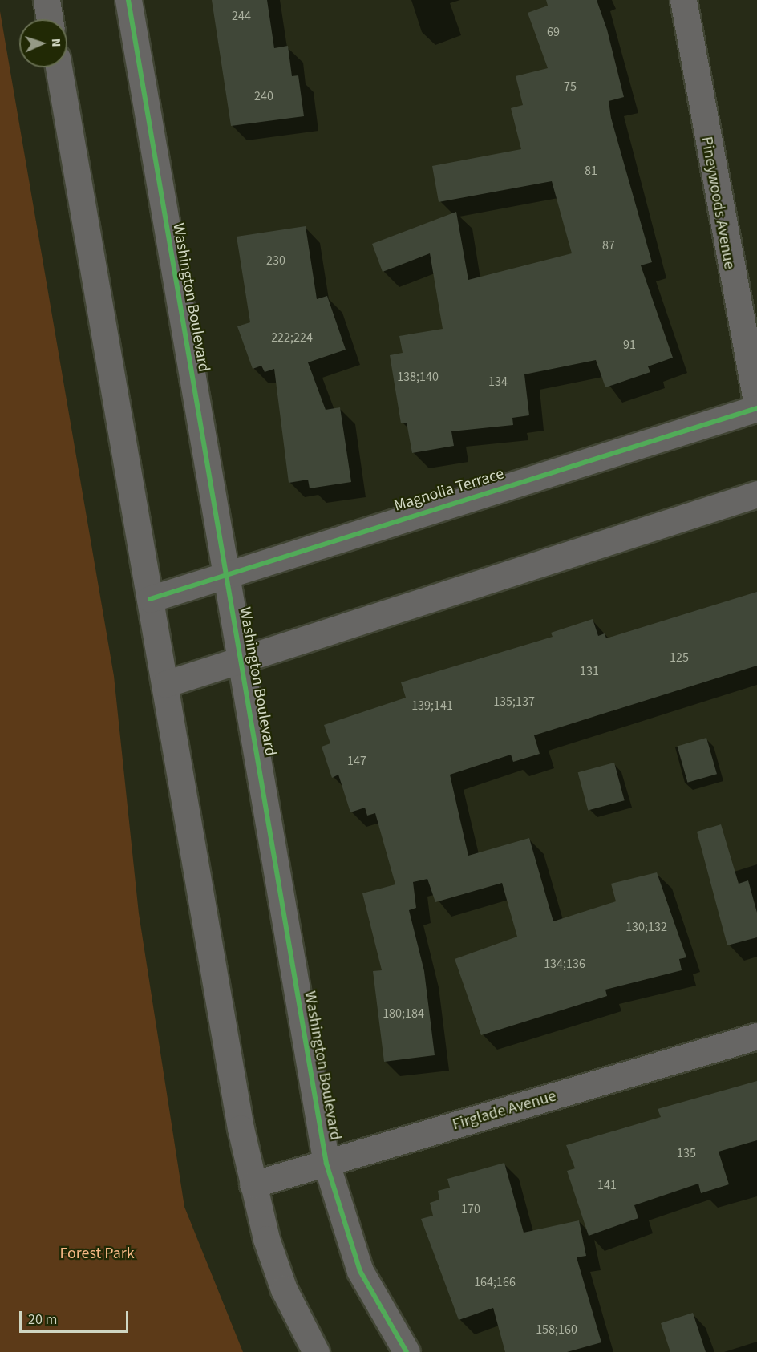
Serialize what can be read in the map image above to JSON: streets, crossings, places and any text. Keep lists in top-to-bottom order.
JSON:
{
  "streets": {
    "street": [
      "Pineywoods Avenue",
      "Washington Boulevard",
      "Magnolia Terrace",
      "Firglade Avenue"
    ]
  },
  "crossings": [
    ["Pineywoods Avenue", "Magnolia Terrace"],
    ["Washington Boulevard", "Magnolia Terrace"],
    ["Washington Boulevard", "Firglade Avenue"]
  ],
  "parks": ["Forest Park"],
  "house_numbers": [
    "244",
    "69",
    "75",
    "240",
    "81",
    "87",
    "230",
    "222;224",
    "91",
    "138;140",
    "134",
    "125",
    "131",
    "135;137",
    "139;141",
    "147",
    "130;132",
    "134;136",
    "180;184",
    "135",
    "141",
    "170",
    "164;166",
    "158;160"
  ],
  "scale_bar": "20 m",
  "north": "right"
}
